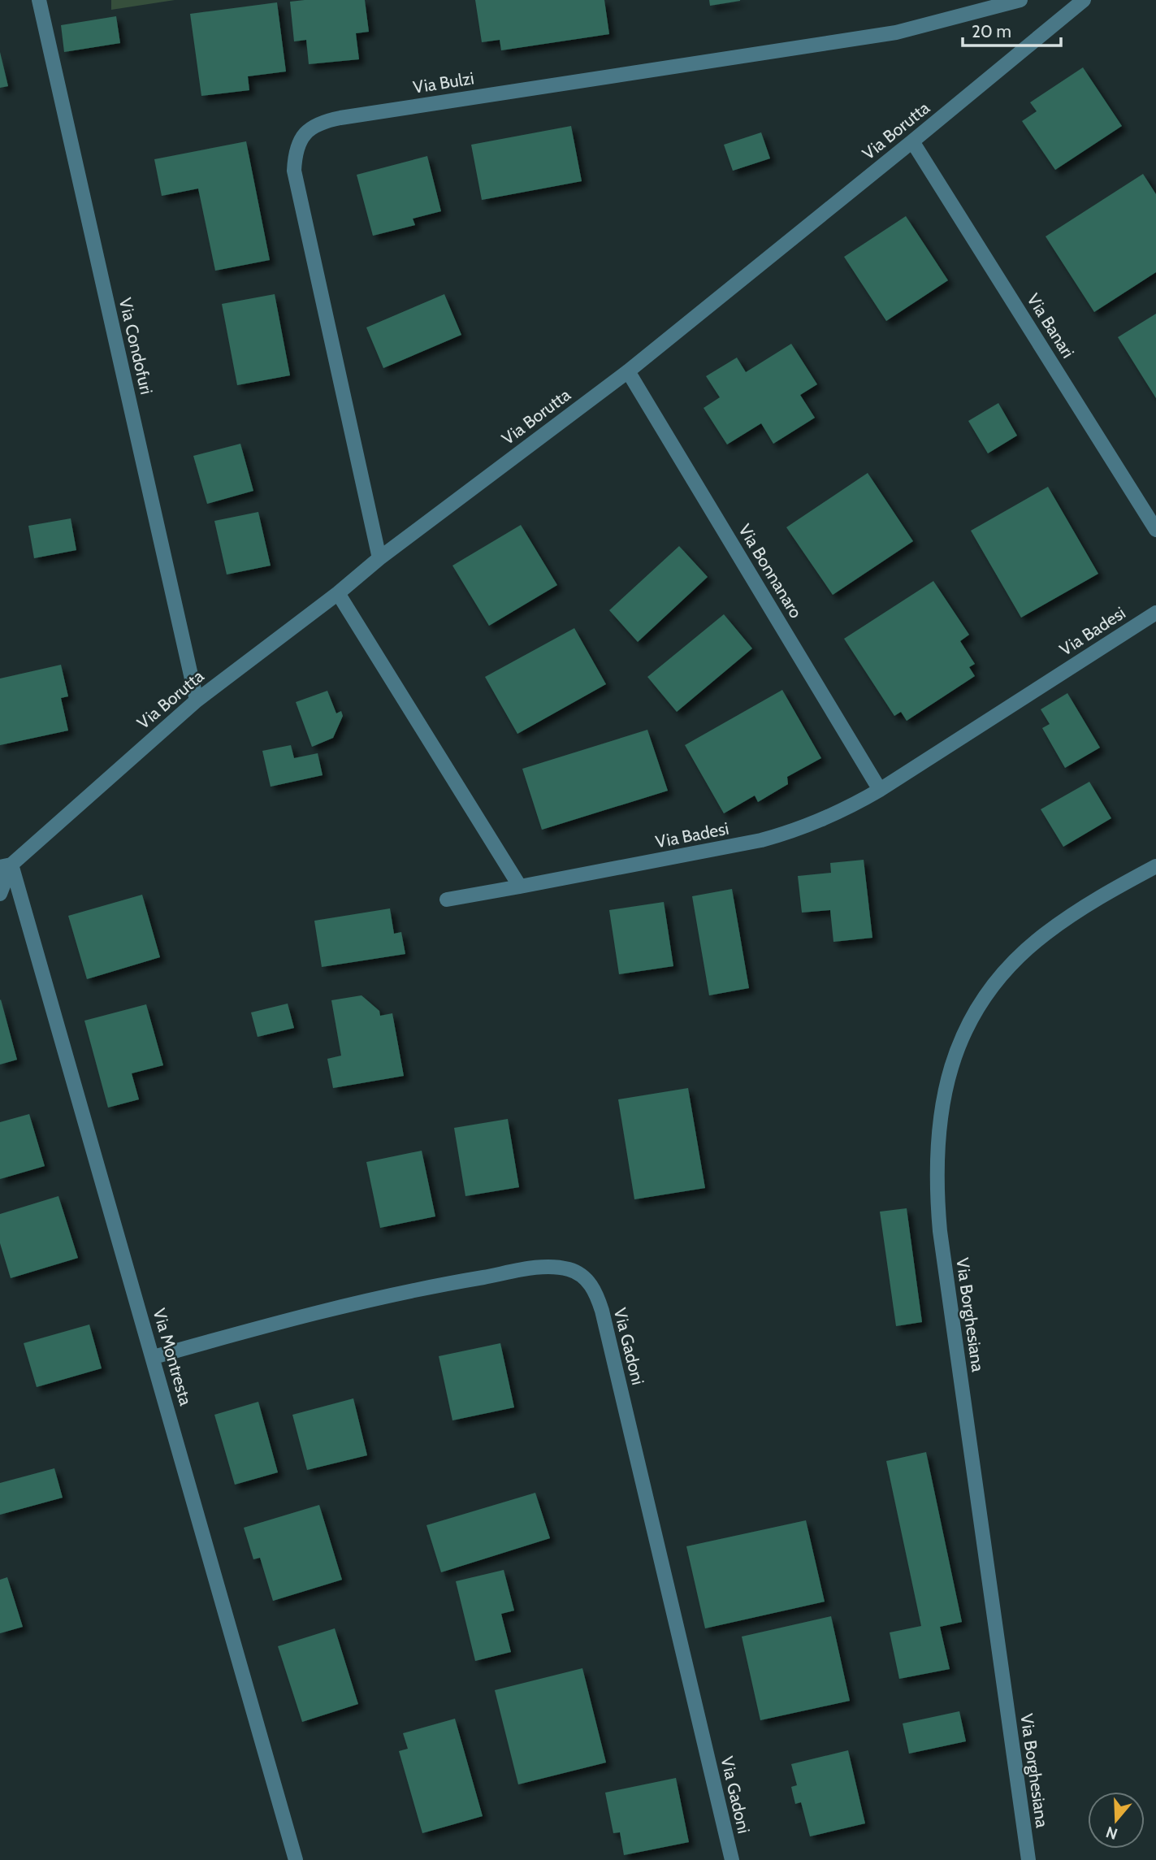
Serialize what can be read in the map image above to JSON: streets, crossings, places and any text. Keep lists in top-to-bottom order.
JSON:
{
  "streets": {
    "street": [
      "Via Bulzi",
      "Via Borutta",
      "Via Banari",
      "Via Condofuri",
      "Via Bonnanaro",
      "Via Badesi",
      "Via Borghesiana",
      "Via Gadoni",
      "Via Montresta"
    ]
  },
  "crossings": [
    ["Via Bulzi", "Via Borutta"],
    ["Via Borutta", "Via Banari"],
    ["Via Borutta", "Via Condofuri"],
    ["Via Borutta", "Via Bonnanaro"],
    ["Via Borutta", "Via Montresta"],
    ["Via Bonnanaro", "Via Badesi"],
    ["Via Gadoni", "Via Montresta"]
  ],
  "scale_bar": "20 m",
  "north": "bottom"
}
